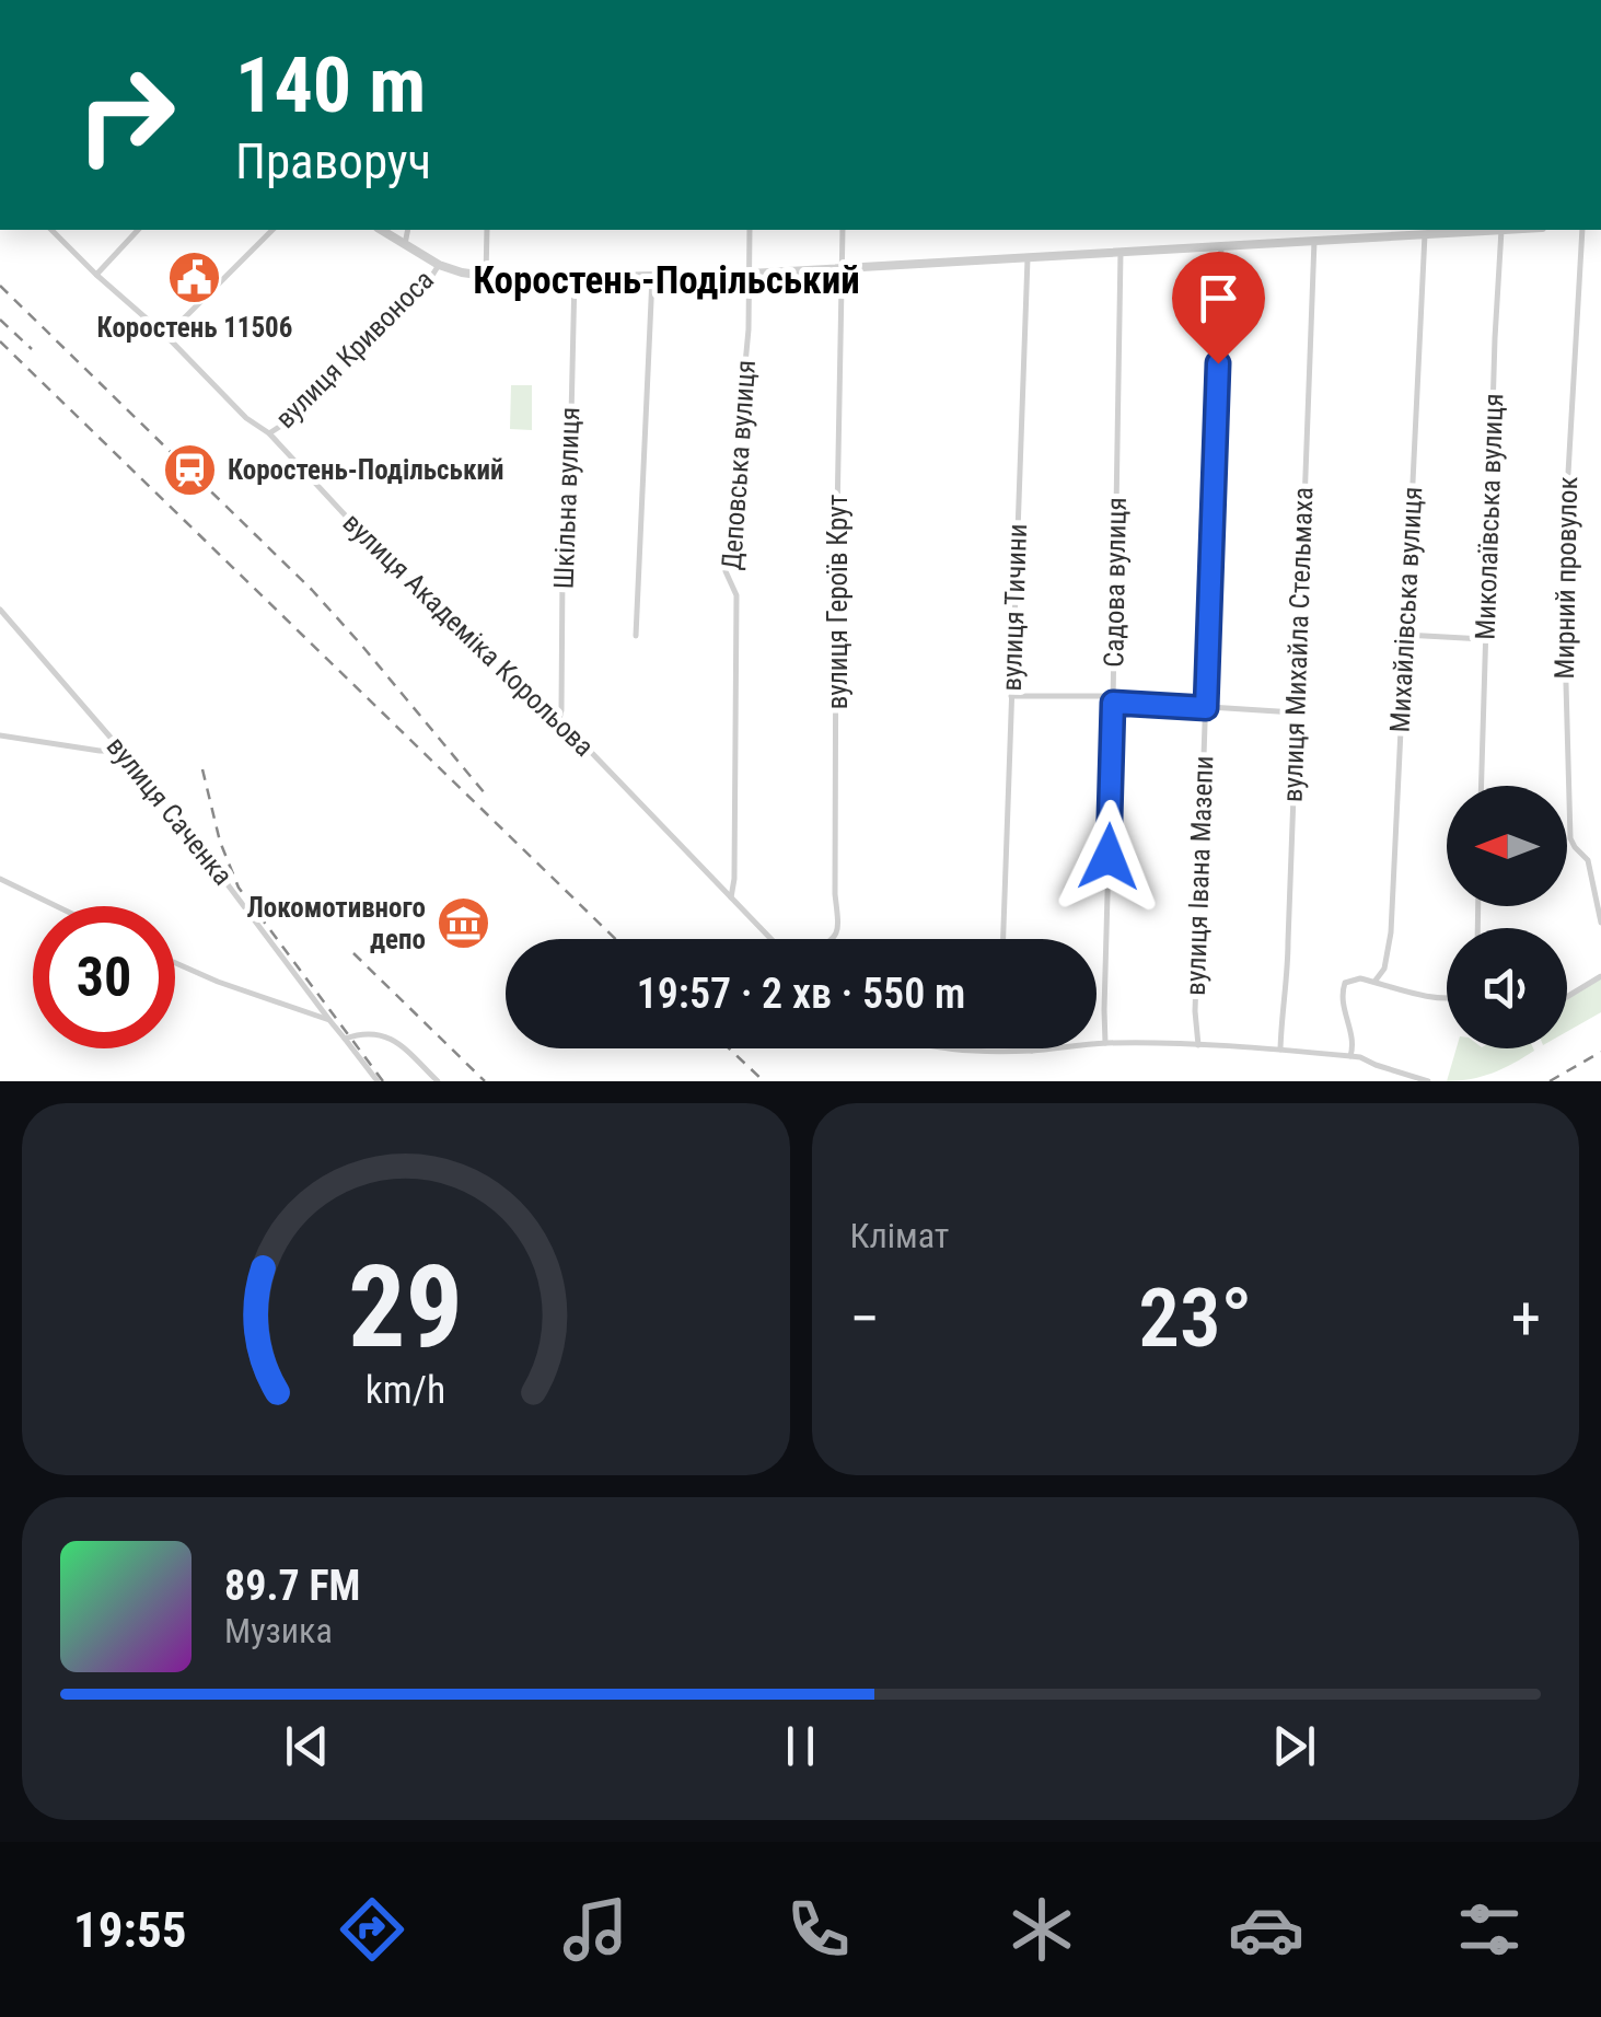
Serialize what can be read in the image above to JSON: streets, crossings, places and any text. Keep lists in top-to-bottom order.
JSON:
{
  "streets": {
    "street": [
      "вулиця Кривоноса",
      "Деповська вулиця",
      "Шкільна вулиця",
      "Миколаївська вулиця",
      "Мирний провулок",
      "Садова вулиця",
      "вулиця Героїв Крут",
      "вулиця Тичини",
      "Михайлівська вулиця",
      "вулиця Академіка Корольова",
      "вулиця Михайла Стельмаха",
      "вулиця Саченка",
      "вулиця Івана Мазепи"
    ]
  },
  "crossings": [
    ["вулиця Кривоноса", "вулиця Академіка Корольова"],
    ["Деповська вулиця", "вулиця Академіка Корольова"],
    ["Шкільна вулиця", "вулиця Академіка Корольова"]
  ],
  "districts": ["Коростень-Подільський"],
  "places": {
    "public building": ["Коростень 11506"],
    "station": ["Коростень-Подільський"],
    "museum": ["Локомотивного депо"]
  },
  "north": "left",
  "page": {
    "turn": ["140 m", "Праворуч"],
    "limit": "30",
    "trip": "19:57 · 2 хв · 550 m",
    "tile": "Клімат",
    "heat": ["−", "23°", "+"],
    "song": ["89.7 FM", "Музика"],
    "tabs": "19:55",
    "gauge": ["29", "km/h"]
  }
}
